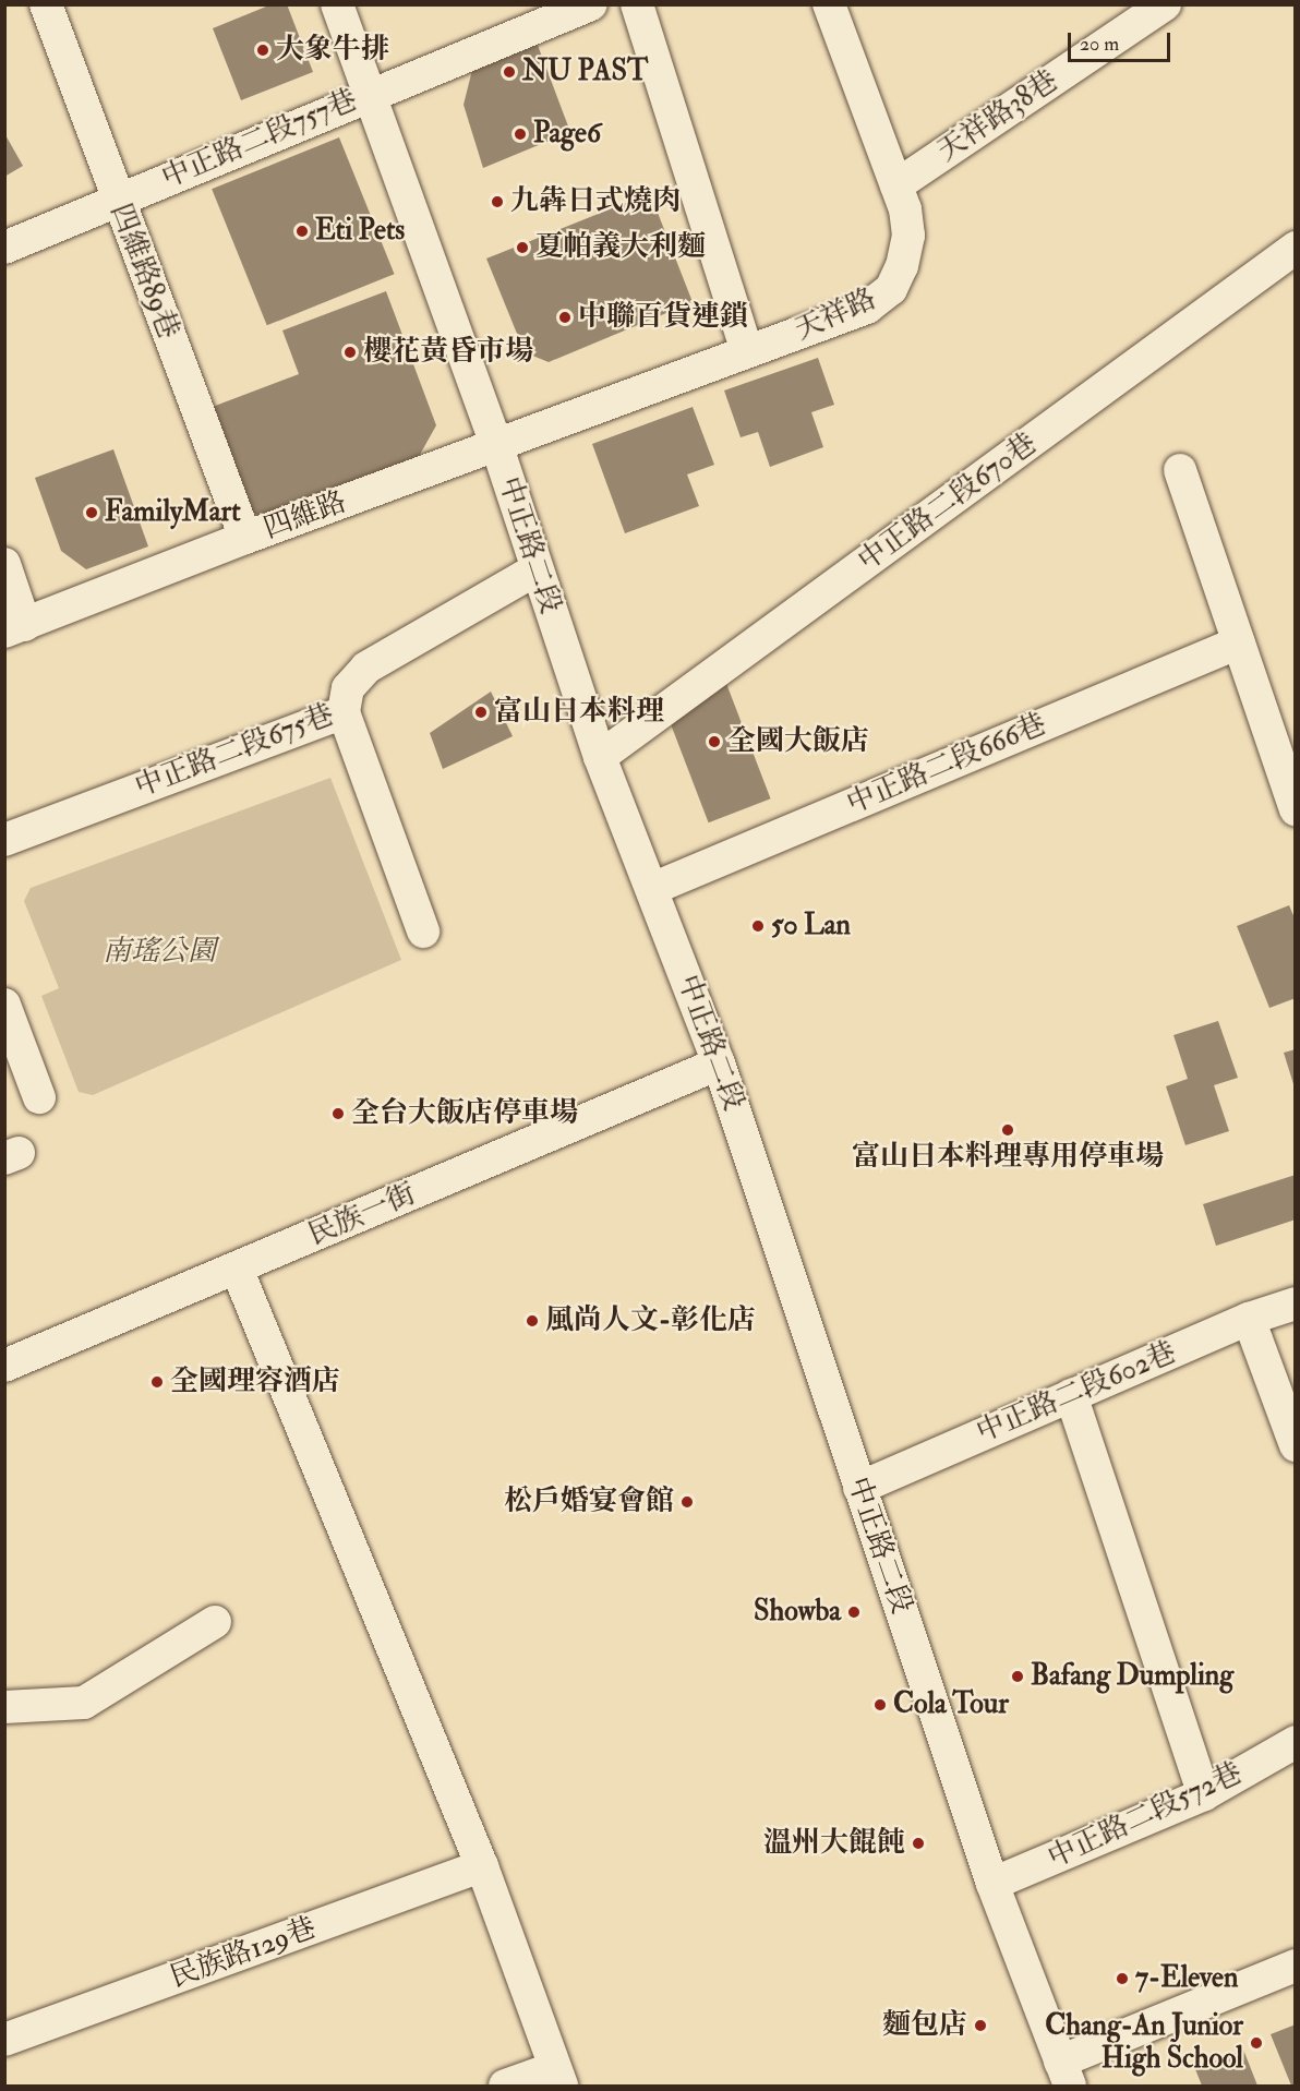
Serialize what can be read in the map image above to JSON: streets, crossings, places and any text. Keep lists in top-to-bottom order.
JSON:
{
  "streets": {
    "street": [
      "天祥路38巷",
      "中正路二段757巷",
      "四維路89巷",
      "天祥路",
      "中正路二段670巷",
      "四維路",
      "中正路二段",
      "中正路二段675巷",
      "中正路二段666巷",
      "民族一街",
      "中正路二段602巷",
      "中正路二段572巷",
      "民族路129巷"
    ]
  },
  "crossings": [
    ["天祥路38巷", "天祥路"],
    ["中正路二段757巷", "四維路89巷"],
    ["中正路二段757巷", "中正路二段"],
    ["四維路89巷", "四維路"],
    ["天祥路", "四維路"],
    ["天祥路", "中正路二段"],
    ["中正路二段670巷", "中正路二段"],
    ["四維路", "中正路二段"],
    ["中正路二段", "中正路二段675巷"],
    ["中正路二段", "中正路二段666巷"],
    ["中正路二段", "民族一街"],
    ["中正路二段", "中正路二段602巷"],
    ["中正路二段", "中正路二段572巷"]
  ],
  "parks": ["南瑤公園"],
  "places": [
    "大象牛排",
    "NU PAST",
    "Page6",
    "九犇日式燒肉",
    "Eti Pets",
    "夏帕義大利麵",
    "中聯百貨連鎖",
    "櫻花黃昏市場",
    "FamilyMart",
    "富山日本料理",
    "全國大飯店",
    "50 Lan",
    "全台大飯店停車場",
    "富山日本料理專用停車場",
    "風尚人文-彰化店",
    "全國理容酒店",
    "松戶婚宴會館",
    "Showba",
    "Bafang Dumpling",
    "Cola Tour",
    "溫州大餛飩",
    "7-Eleven",
    "麵包店",
    "Chang-An Junior High School"
  ],
  "scale_bar": "20 m"
}
